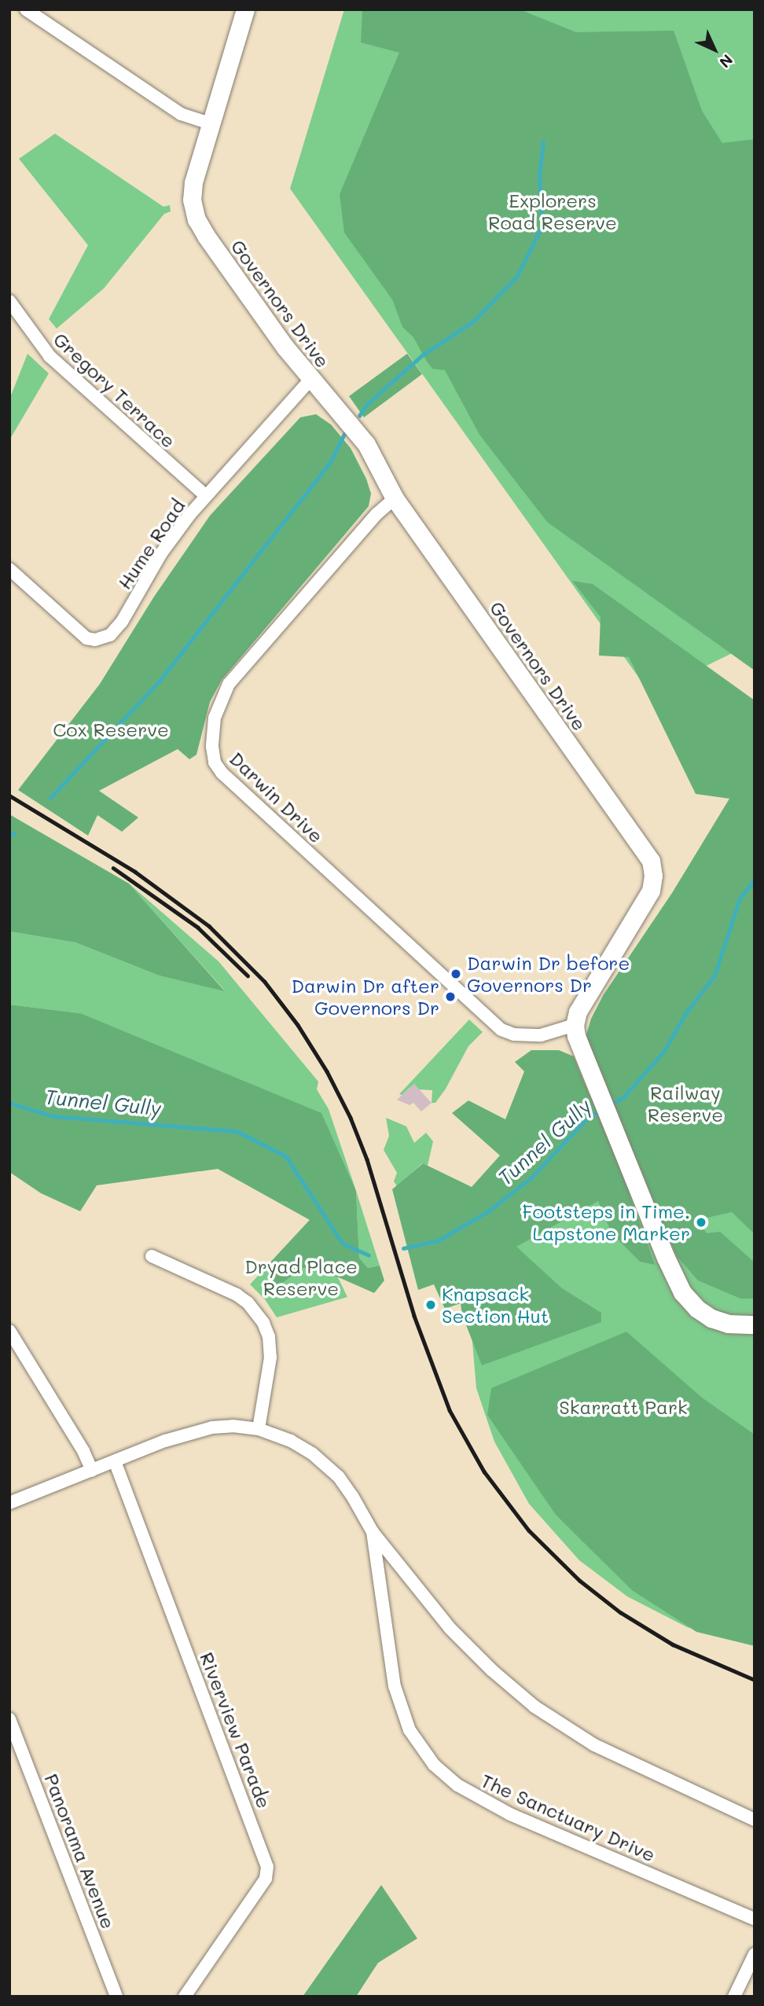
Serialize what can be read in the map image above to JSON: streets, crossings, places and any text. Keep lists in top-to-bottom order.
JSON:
{
  "streets": {
    "main road": ["Governors Drive"],
    "street": [
      "Gregory Terrace",
      "Hume Road",
      "Darwin Drive",
      "Riverview Parade",
      "The Sanctuary Drive",
      "Panorama Avenue"
    ]
  },
  "crossings": [
    ["Governors Drive", "Hume Road"],
    ["Governors Drive", "Darwin Drive"],
    ["Gregory Terrace", "Hume Road"],
    ["Riverview Parade", "The Sanctuary Drive"]
  ],
  "water": ["Tunnel Gully"],
  "parks": [
    "Explorers Road Reserve",
    "Cox Reserve",
    "Railway Reserve",
    "Dryad Place Reserve",
    "Skarratt Park"
  ],
  "places": [
    "Darwin Dr before Governors Dr",
    "Darwin Dr after Governors Dr",
    "Footsteps in Time. Lapstone Marker",
    "Knapsack Section Hut"
  ],
  "north": "bottom right"
}
